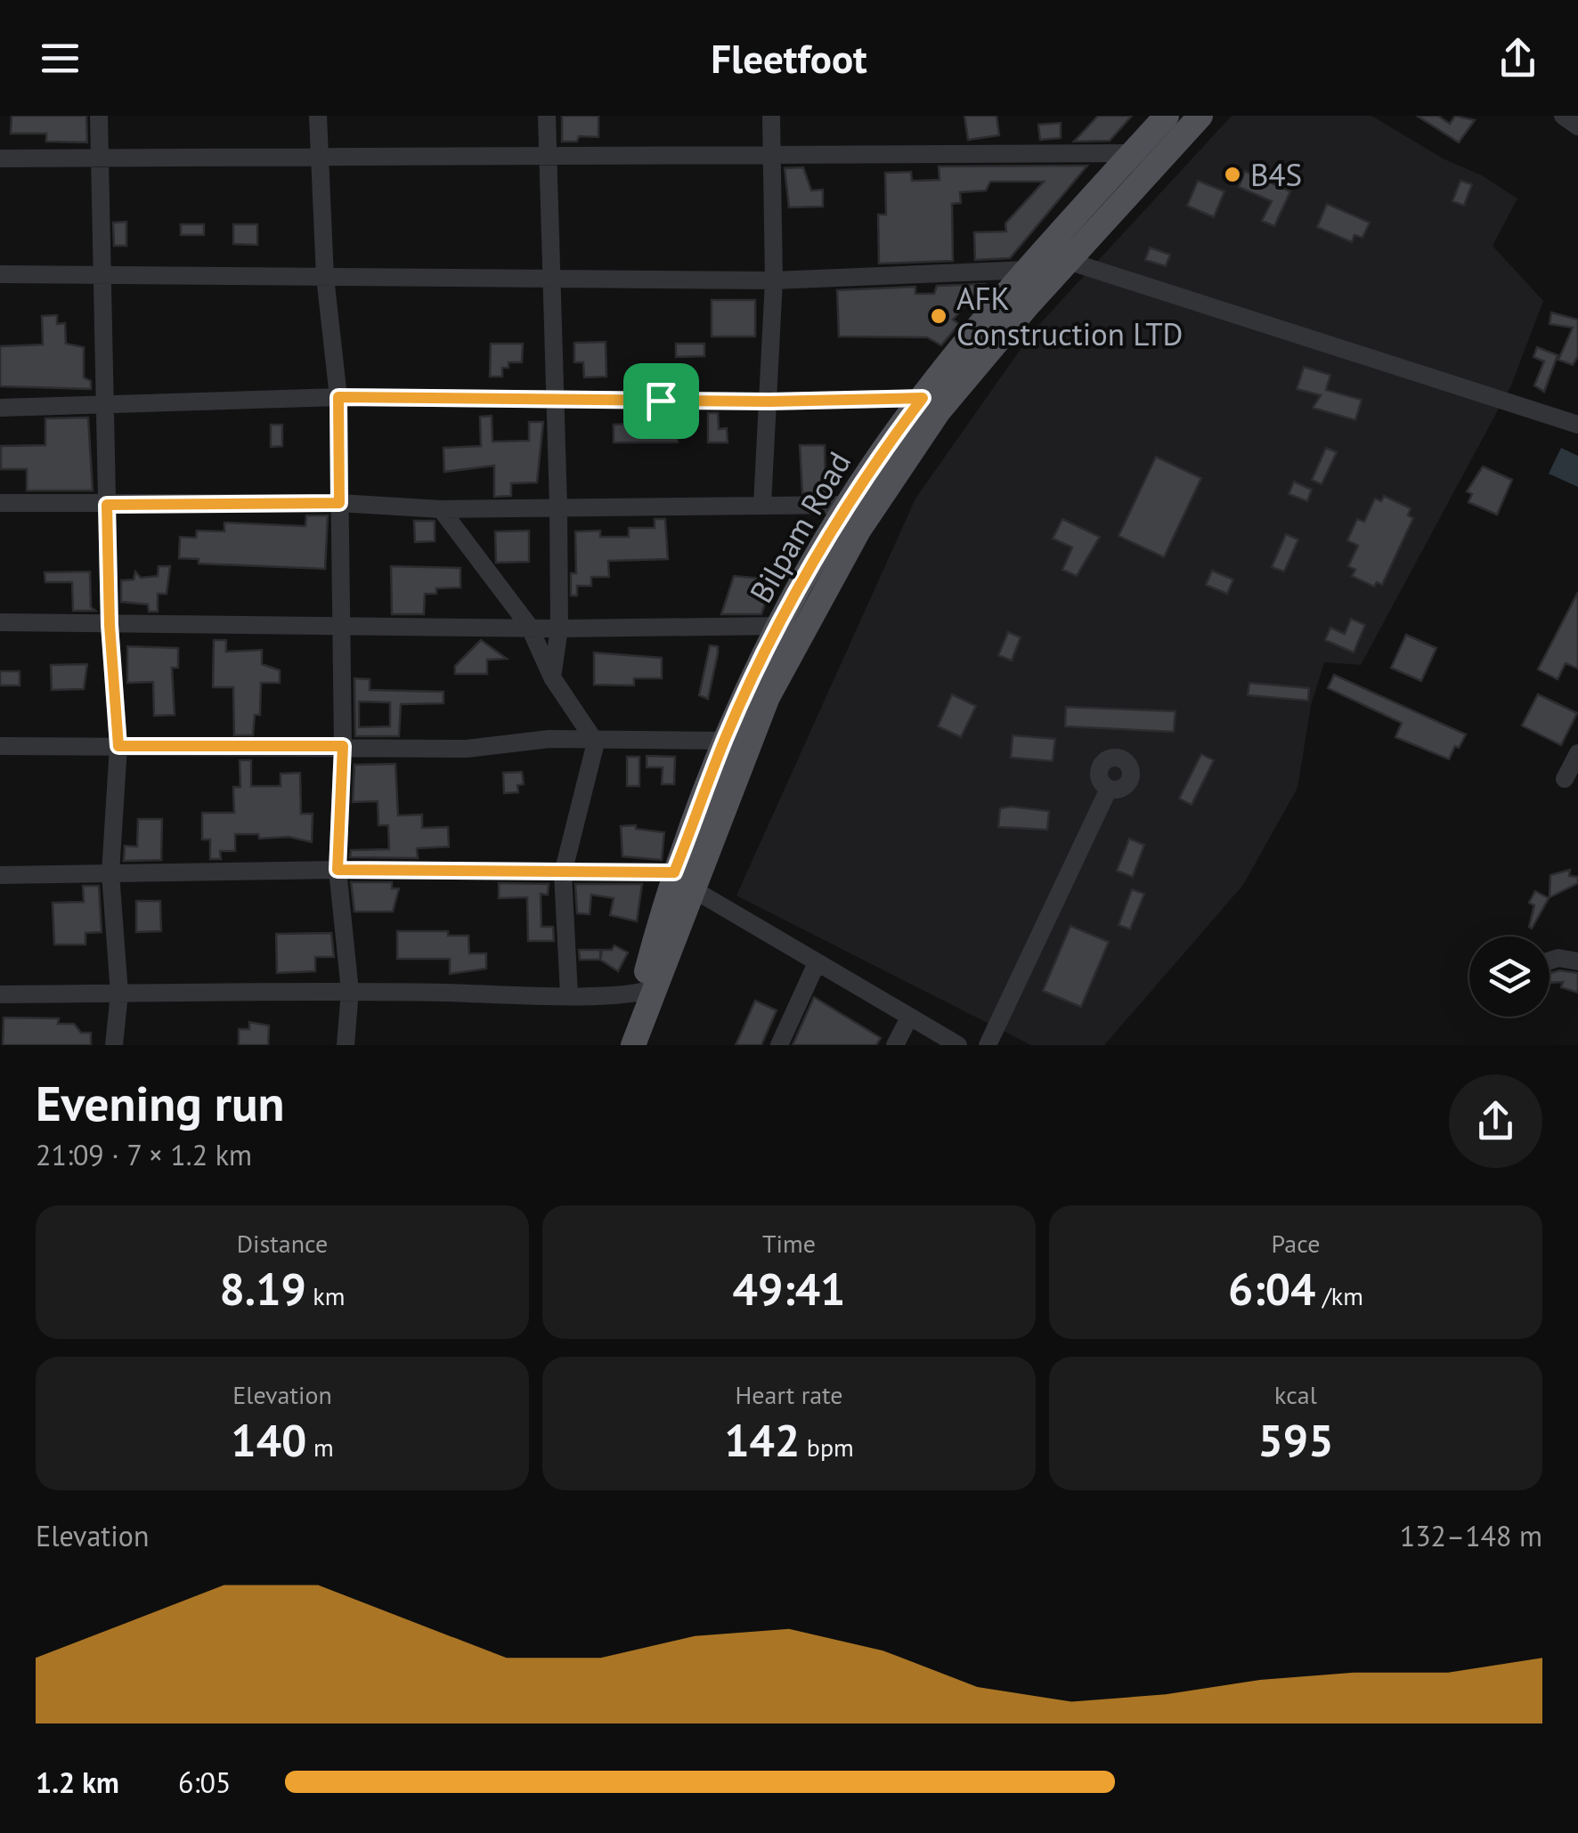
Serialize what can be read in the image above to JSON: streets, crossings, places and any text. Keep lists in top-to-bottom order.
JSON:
{
  "streets": {
    "main road": ["Bilpam Road"]
  },
  "places": ["B4S", "AFK Construction LTD"],
  "page": {
    "header": "Fleetfoot",
    "heading": ["Evening run", "21:09 · 7 × 1.2 km"],
    "stats": [
      ["Distance", "8.19 km"],
      ["Time", "49:41"],
      ["Pace", "6:04 /km"],
      ["Elevation", "140 m"],
      ["Heart rate", "142 bpm"],
      ["kcal", "595"]
    ],
    "chart": ["Elevation", "132–148 m"],
    "list": [
      {
        "name": "1.2 km",
        "note": "6:05"
      }
    ]
  }
}
